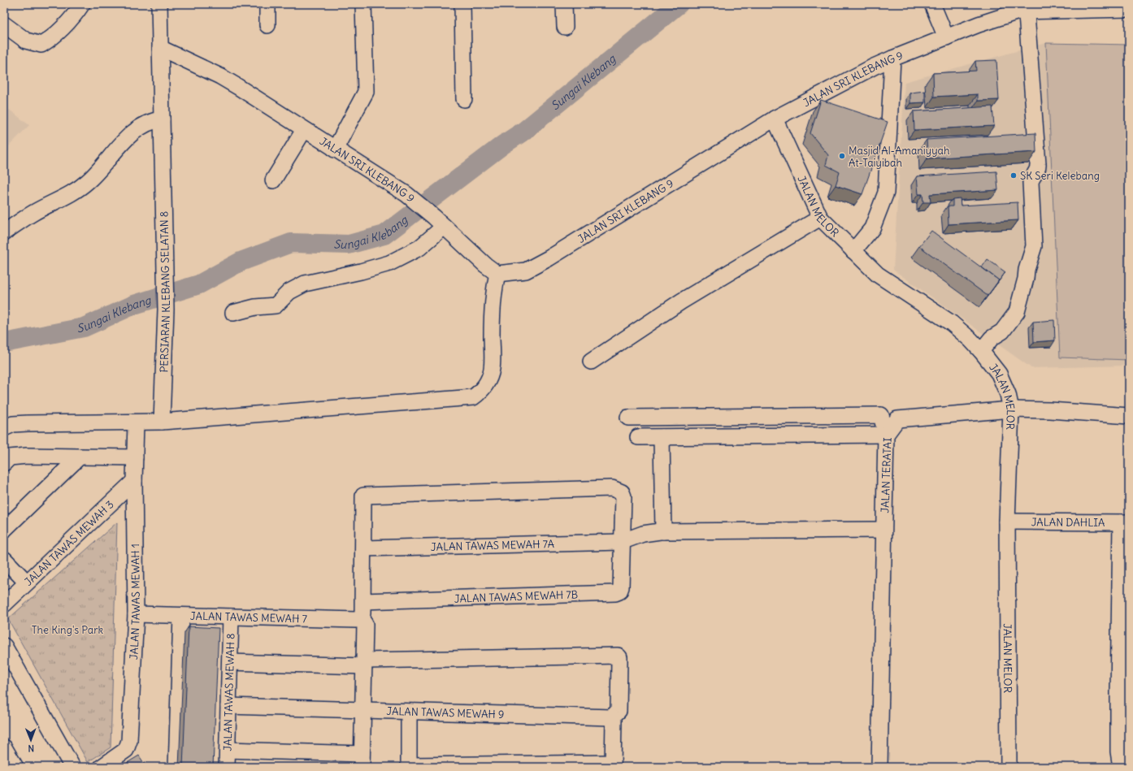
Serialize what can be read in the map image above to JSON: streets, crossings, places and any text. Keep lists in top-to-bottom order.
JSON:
{
  "streets": {
    "street": [
      "JALAN SRI KLEBANG 9",
      "JALAN MELOR",
      "PERSIARAN KLEBANG SELATAN 8",
      "JALAN TERATAI",
      "JALAN DAHLIA",
      "JALAN TAWAS MEWAH 3",
      "JALAN TAWAS MEWAH 7A",
      "JALAN TAWAS MEWAH 7B",
      "JALAN TAWAS MEWAH 1",
      "JALAN TAWAS MEWAH 7",
      "JALAN TAWAS MEWAH 8",
      "JALAN TAWAS MEWAH 9"
    ]
  },
  "crossings": [
    ["JALAN SRI KLEBANG 9", "JALAN MELOR"],
    ["JALAN SRI KLEBANG 9", "PERSIARAN KLEBANG SELATAN 8"],
    ["JALAN MELOR", "JALAN TERATAI"],
    ["JALAN MELOR", "JALAN DAHLIA"],
    ["JALAN TERATAI", "JALAN TAWAS MEWAH 7A"],
    ["JALAN TAWAS MEWAH 3", "JALAN TAWAS MEWAH 1"],
    ["JALAN TAWAS MEWAH 7A", "JALAN TAWAS MEWAH 7B"],
    ["JALAN TAWAS MEWAH 1", "JALAN TAWAS MEWAH 7"],
    ["JALAN TAWAS MEWAH 7", "JALAN TAWAS MEWAH 8"],
    ["JALAN TAWAS MEWAH 8", "JALAN TAWAS MEWAH 9"]
  ],
  "water": ["Sungai Klebang"],
  "parks": ["The King's Park"],
  "places": ["Masjid Al-Amaniyyah At-Taiyibah", "SK Seri Kelebang"],
  "north": "bottom"
}
